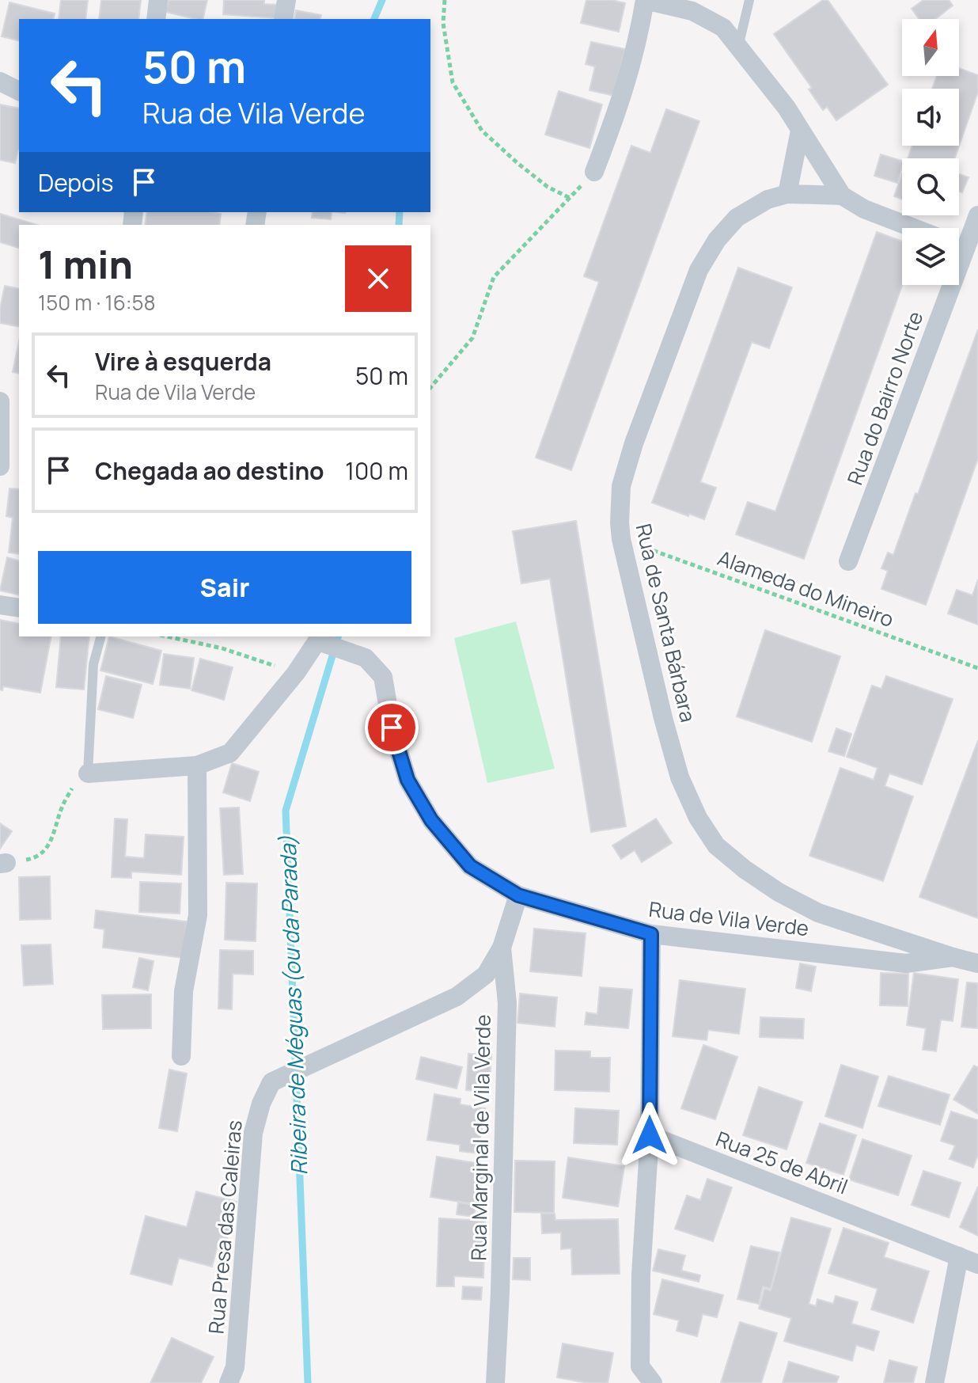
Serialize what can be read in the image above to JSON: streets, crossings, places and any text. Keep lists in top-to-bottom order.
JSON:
{
  "streets": {
    "street": [
      "Rua do Bairro Norte",
      "Rua de Santa Bárbara",
      "Rua de Vila Verde",
      "Rua Marginal de Vila Verde",
      "Rua 25 de Abril",
      "Rua Presa das Caleiras"
    ],
    "path": ["Alameda do Mineiro"]
  },
  "crossings": [
    ["Alameda do Mineiro", "Rua de Santa Bárbara"],
    ["Rua de Santa Bárbara", "Rua de Vila Verde"],
    ["Rua de Vila Verde", "Rua Marginal de Vila Verde"],
    ["Rua Marginal de Vila Verde", "Rua Presa das Caleiras"]
  ],
  "water": ["Ribeira de Méguas (ou da Parada)"],
  "north": "top",
  "page": {
    "turn": ["50 m", "Rua de Vila Verde"],
    "then": "Depois",
    "heading": ["1 min", "150 m · 16:58"],
    "list": [
      {
        "name": "Vire à esquerda",
        "note": "Rua de Vila Verde",
        "value": "50 m"
      },
      {
        "name": "Chegada ao destino",
        "value": "100 m"
      }
    ],
    "buttons": "Sair"
  }
}
